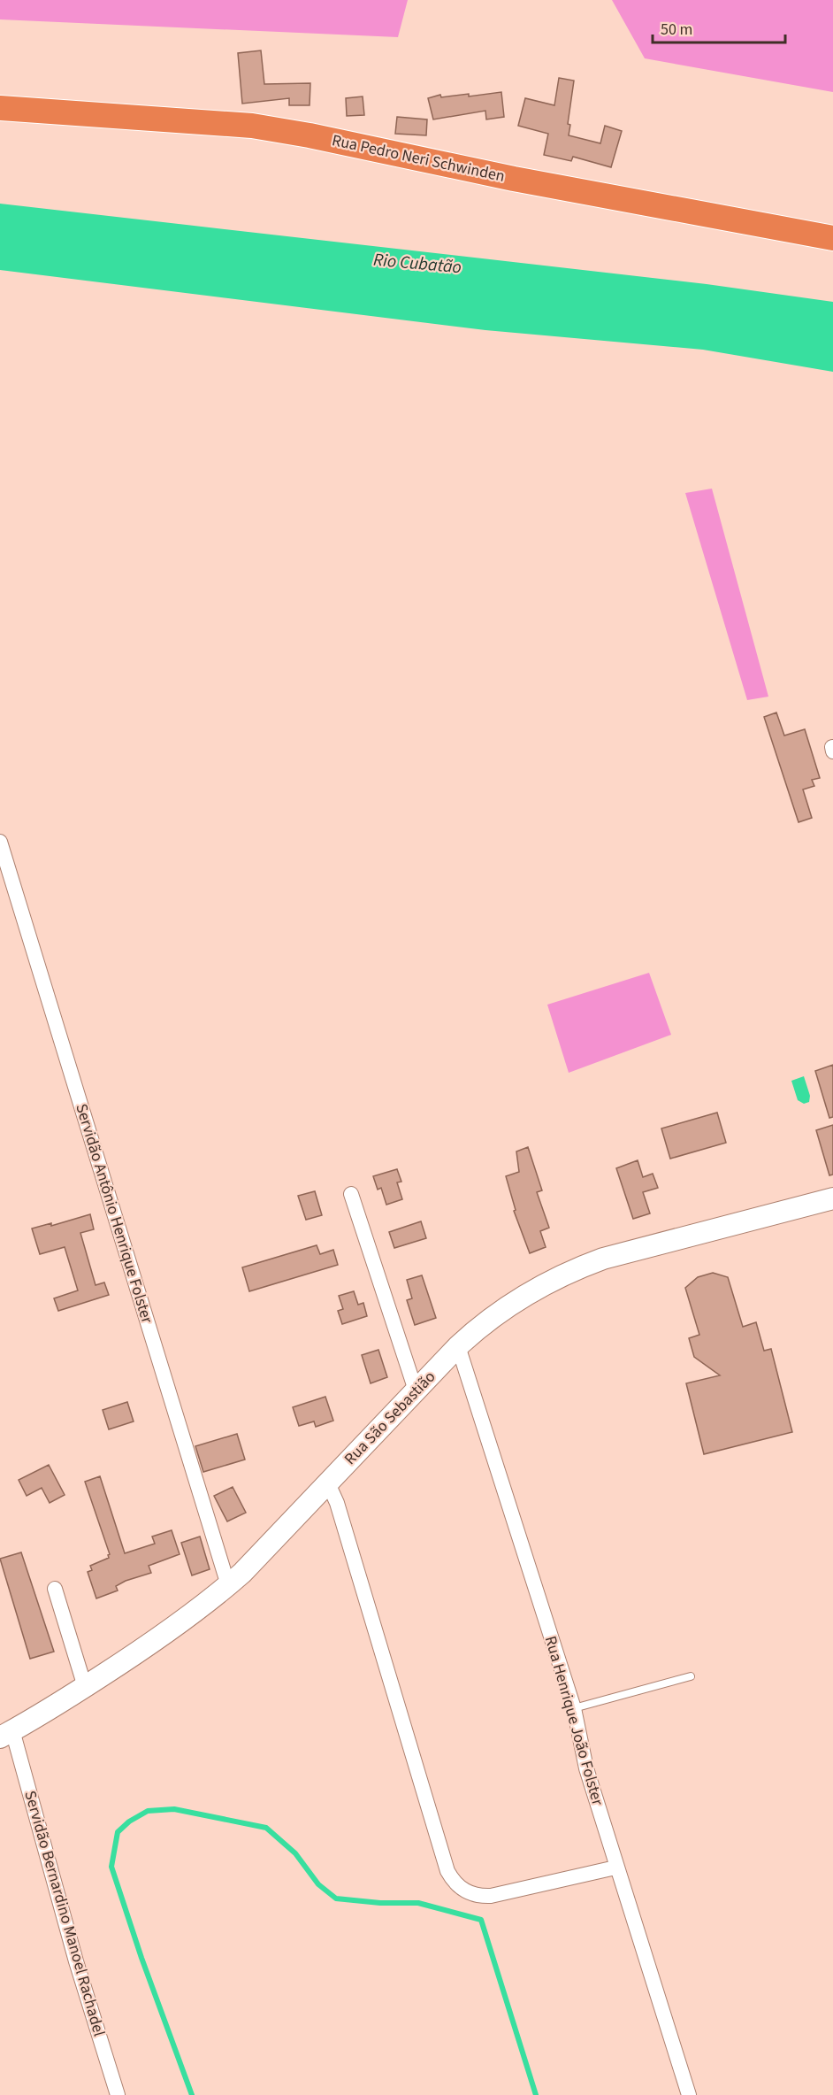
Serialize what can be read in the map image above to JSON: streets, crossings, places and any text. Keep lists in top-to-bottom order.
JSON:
{
  "streets": {
    "highway": ["Rua Pedro Neri Schwinden"],
    "main road": ["Rua São Sebastião"],
    "street": ["Servidão Antônio Henrique Folster", "Rua Henrique João Folster", "Servidão Bernardino Manoel Rachadel"]
  },
  "crossings": [
    ["Servidão Antônio Henrique Folster", "Rua São Sebastião"],
    ["Rua São Sebastião", "Rua Henrique João Folster"],
    ["Rua São Sebastião", "Servidão Bernardino Manoel Rachadel"]
  ],
  "water": ["Rio Cubatão"],
  "scale_bar": "50 m"
}
